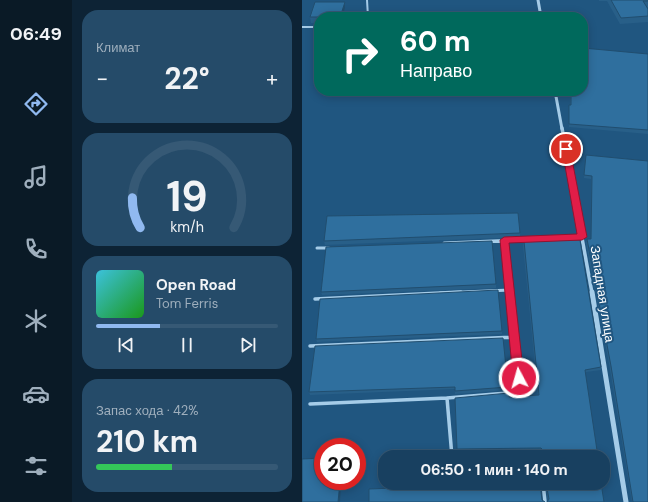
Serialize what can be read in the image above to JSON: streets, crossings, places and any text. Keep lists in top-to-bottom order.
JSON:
{
  "streets": {
    "street": ["Западная улица"]
  },
  "page": {
    "tabs": "06:49",
    "tile": [
      "Климат",
      ["Запас хода · 42%", "210 km"]
    ],
    "turn": ["60 m", "Направо"],
    "heat": ["−", "22°", "+"],
    "song": ["Open Road", "Tom Ferris"],
    "limit": "20",
    "trip": "06:50 · 1 мин · 140 m",
    "gauge": ["19", "km/h"]
  }
}
